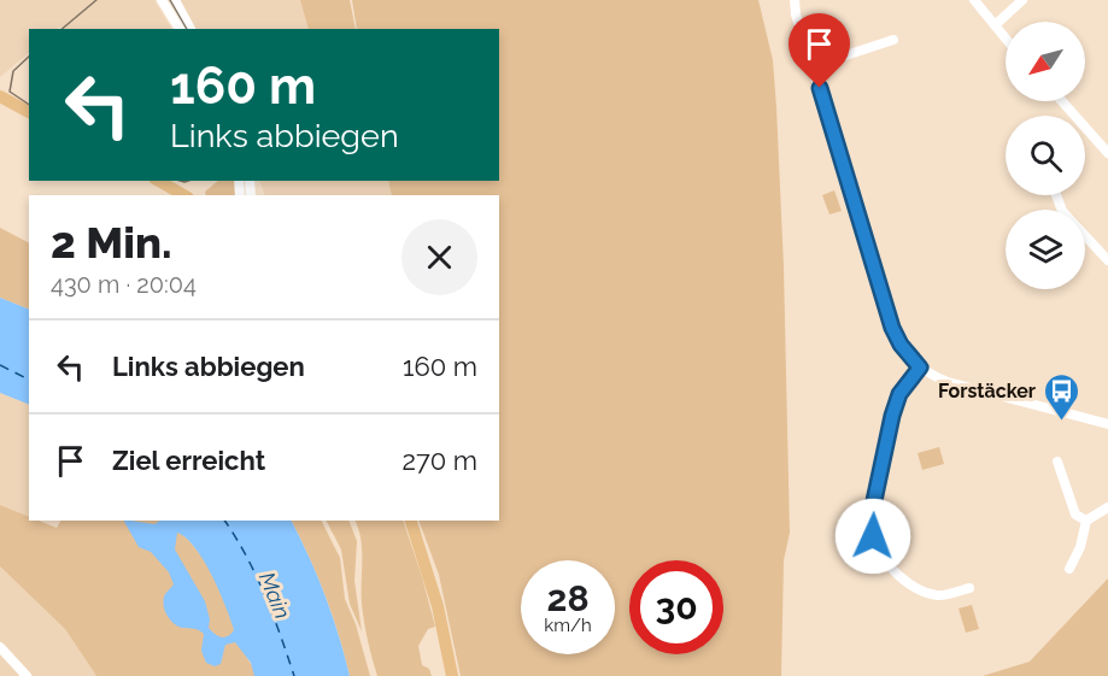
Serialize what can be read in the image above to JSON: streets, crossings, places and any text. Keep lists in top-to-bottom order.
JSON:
{
  "water": ["Main"],
  "places": {
    "bus stop": ["Forstäcker"]
  },
  "north": "bottom left",
  "page": {
    "turn": ["160 m", "Links abbiegen"],
    "heading": ["2 Min.", "430 m · 20:04"],
    "list": [
      {
        "name": "Links abbiegen",
        "value": "160 m"
      },
      {
        "name": "Ziel erreicht",
        "value": "270 m"
      }
    ],
    "speed": "28 km/h",
    "limit": "30"
  }
}
